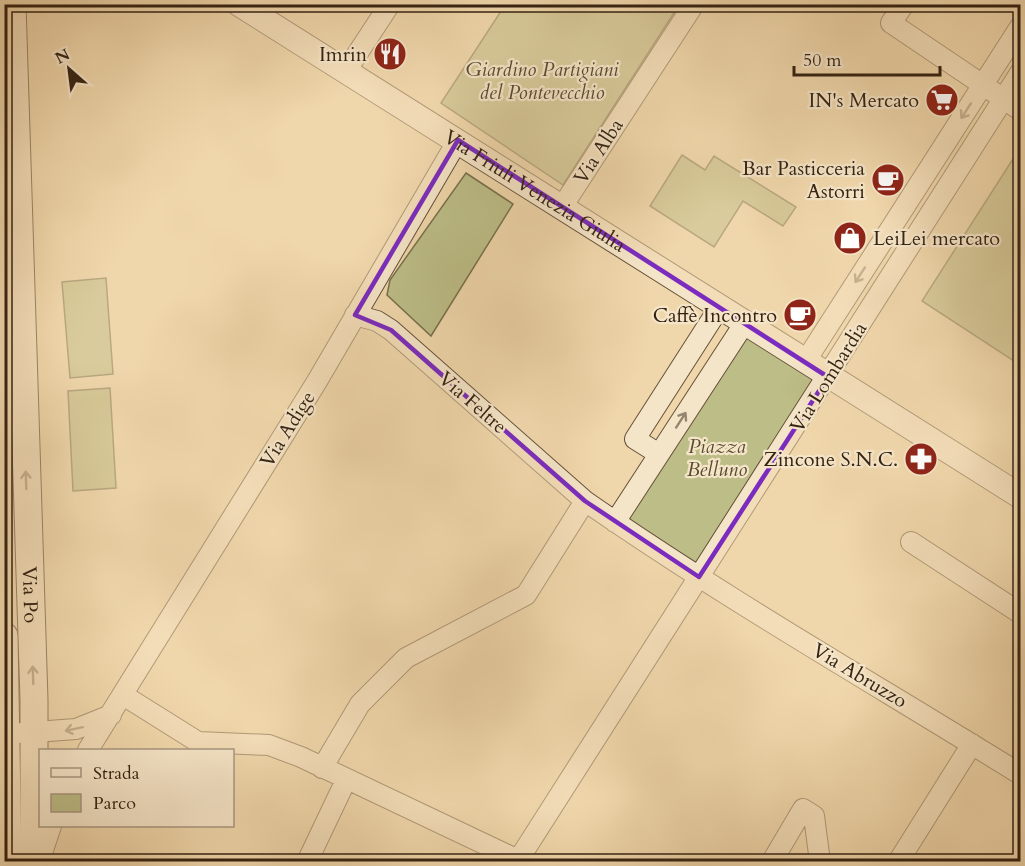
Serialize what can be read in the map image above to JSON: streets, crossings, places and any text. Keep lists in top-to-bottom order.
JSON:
{
  "streets": {
    "main road": ["Via Po"],
    "street": [
      "Via Alba",
      "Via Friuli Venezia Giulia",
      "Via Lombardia",
      "Via Feltre",
      "Via Adige",
      "Via Abruzzo"
    ]
  },
  "crossings": [
    ["Via Alba", "Via Friuli Venezia Giulia"],
    ["Via Friuli Venezia Giulia", "Via Lombardia"],
    ["Via Friuli Venezia Giulia", "Via Adige"],
    ["Via Lombardia", "Via Abruzzo"],
    ["Via Feltre", "Via Adige"]
  ],
  "one_way": ["Via Po"],
  "parks": ["Giardino Partigiani del Pontevecchio", "Piazza Belluno"],
  "places": {
    "restaurant": ["Imrin"],
    "supermarket": ["IN's Mercato"],
    "cafe": ["Bar Pasticceria Astorri", "Caffè Incontro"],
    "shop": ["LeiLei mercato"],
    "pharmacy": ["Zincone S.N.C."]
  },
  "legend": ["Strada", "Parco"],
  "scale_bar": "50 m",
  "north": "top left"
}
